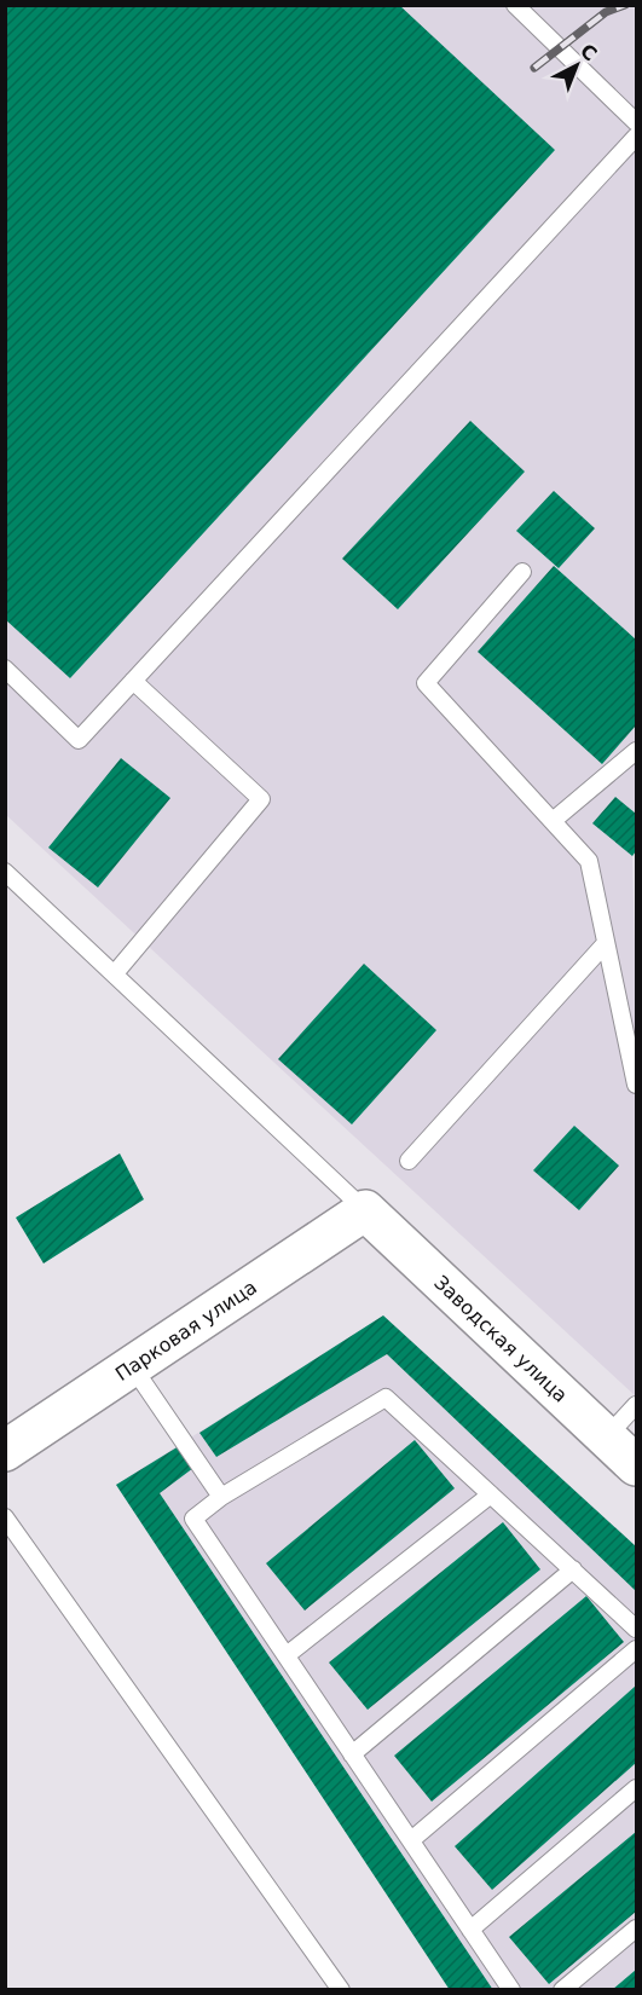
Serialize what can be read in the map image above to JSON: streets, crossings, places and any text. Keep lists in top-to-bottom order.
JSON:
{
  "streets": {
    "street": ["Парковая улица", "Заводская улица"]
  },
  "crossings": [
    ["Парковая улица", "Заводская улица"]
  ],
  "north": "top right"
}
